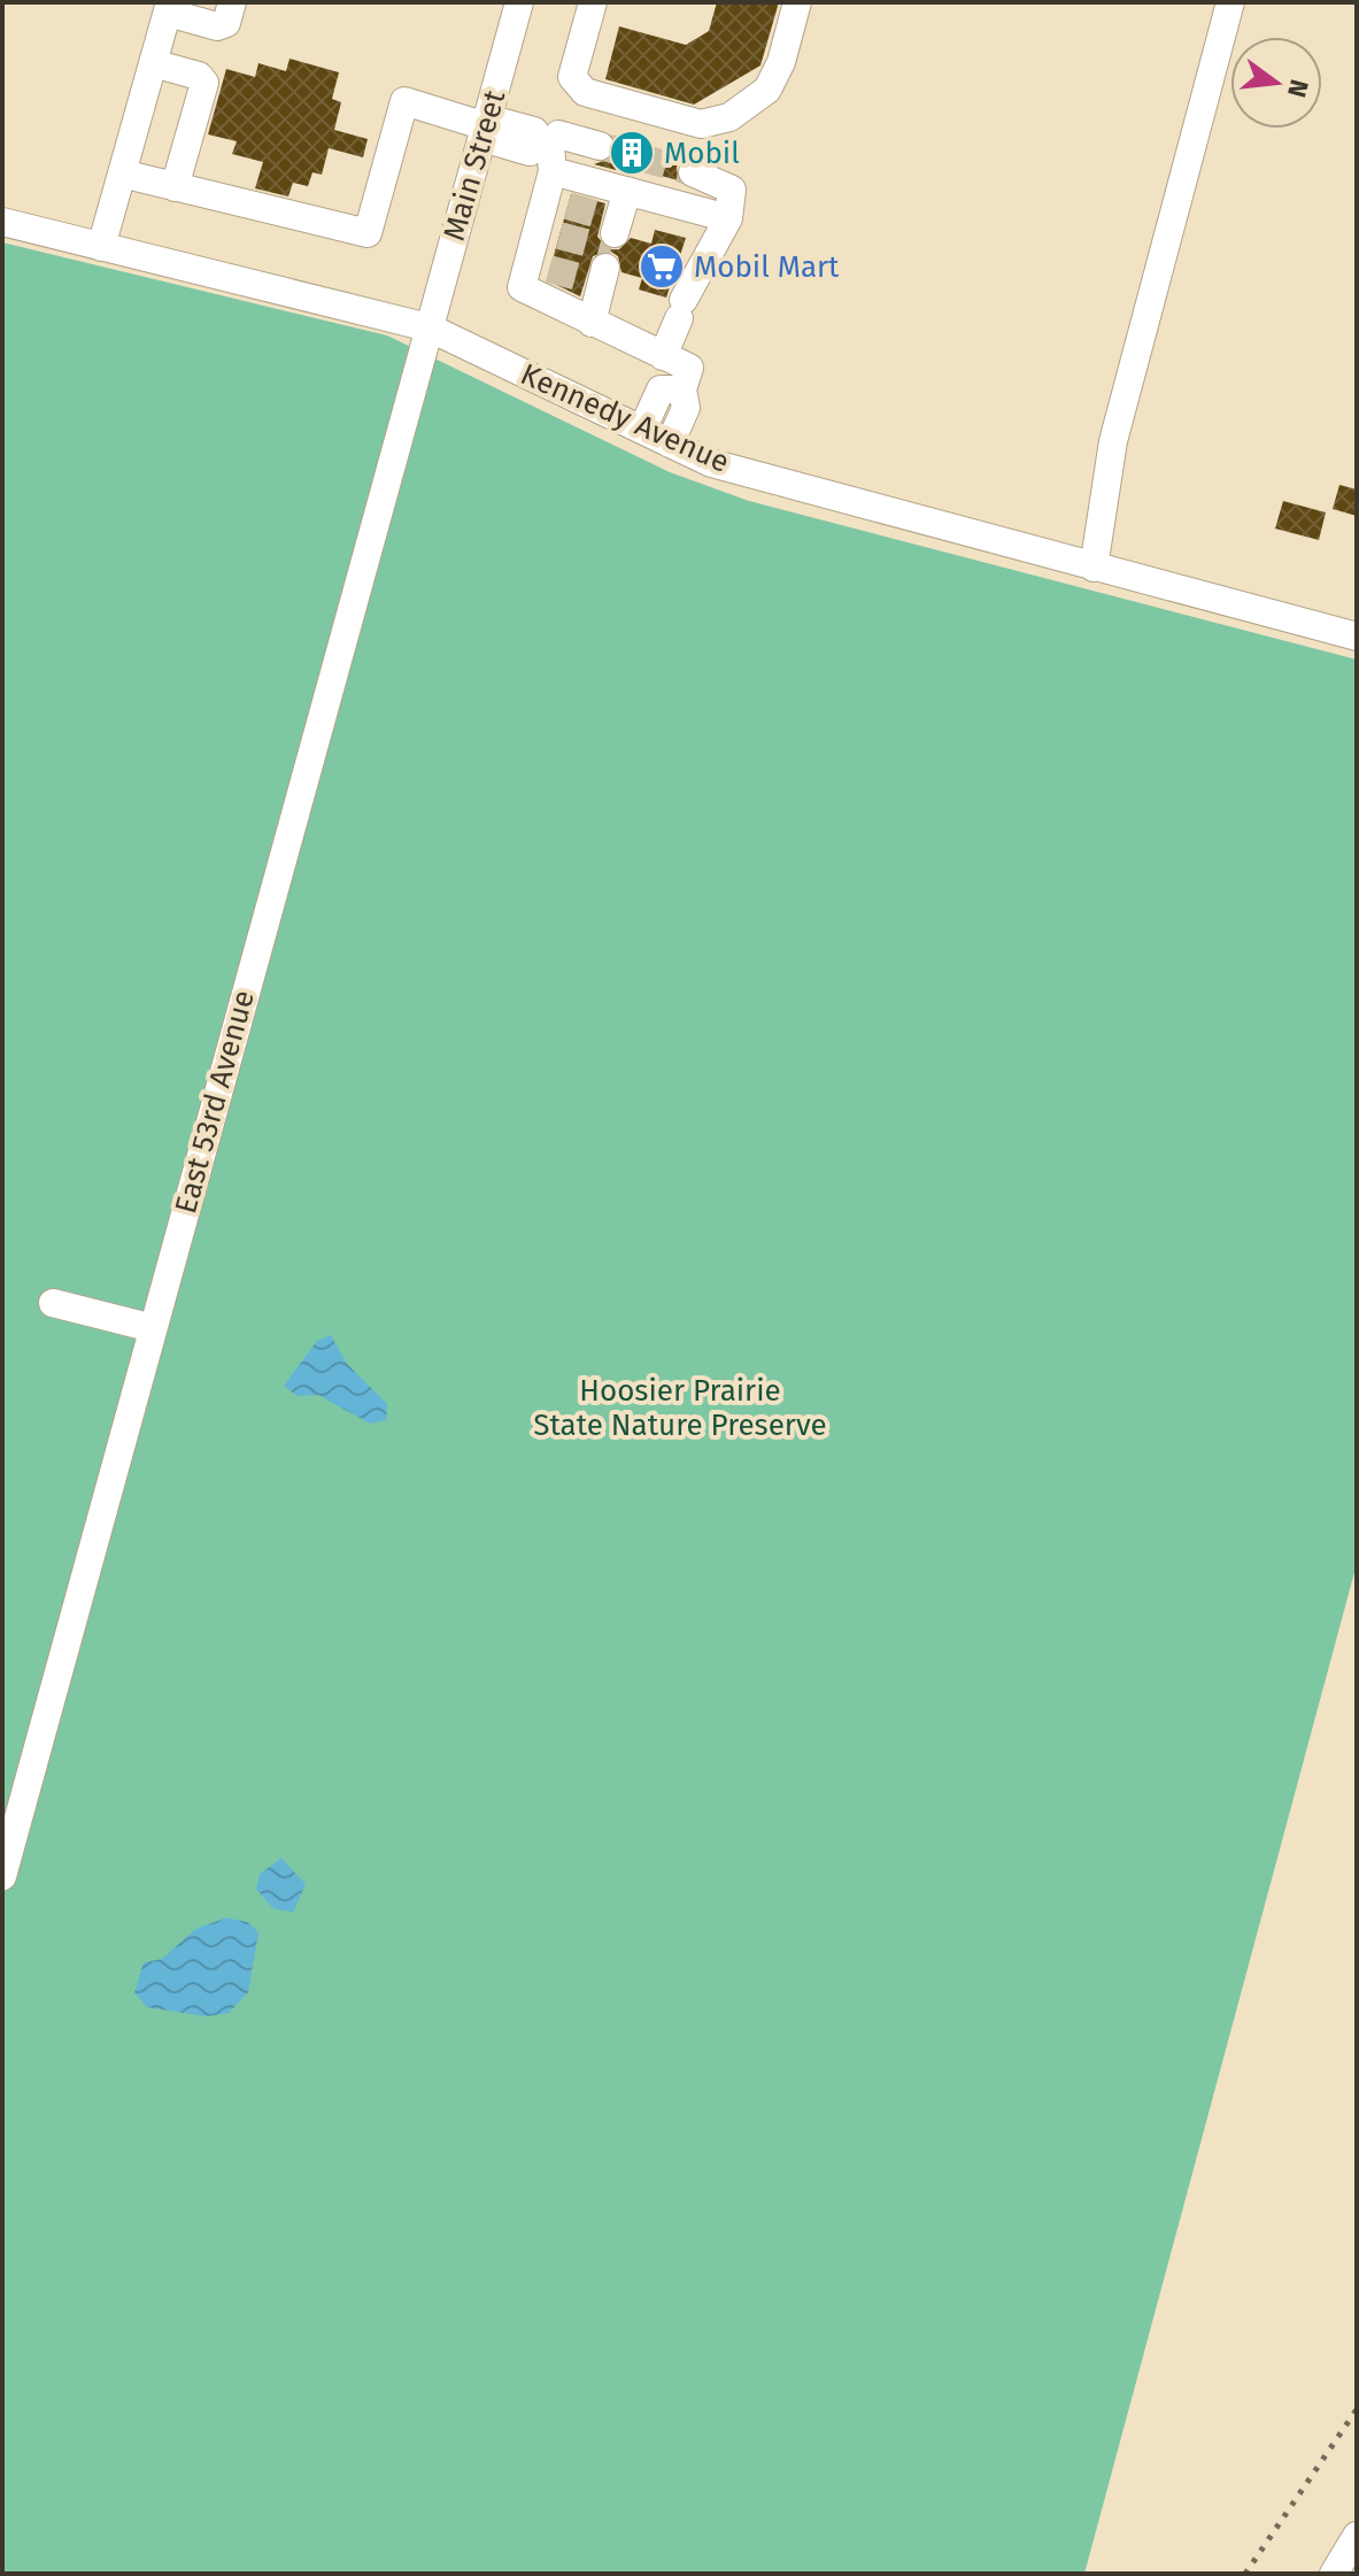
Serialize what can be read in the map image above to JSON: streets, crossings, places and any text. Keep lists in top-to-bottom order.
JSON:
{
  "streets": {
    "street": ["Main Street", "Kennedy Avenue", "East 53rd Avenue"]
  },
  "crossings": [
    ["Main Street", "Kennedy Avenue"],
    ["Main Street", "East 53rd Avenue"],
    ["Kennedy Avenue", "East 53rd Avenue"]
  ],
  "parks": ["Hoosier Prairie State Nature Preserve"],
  "places": {
    "building": ["Mobil"],
    "supermarket": ["Mobil Mart"]
  },
  "north": "right"
}
